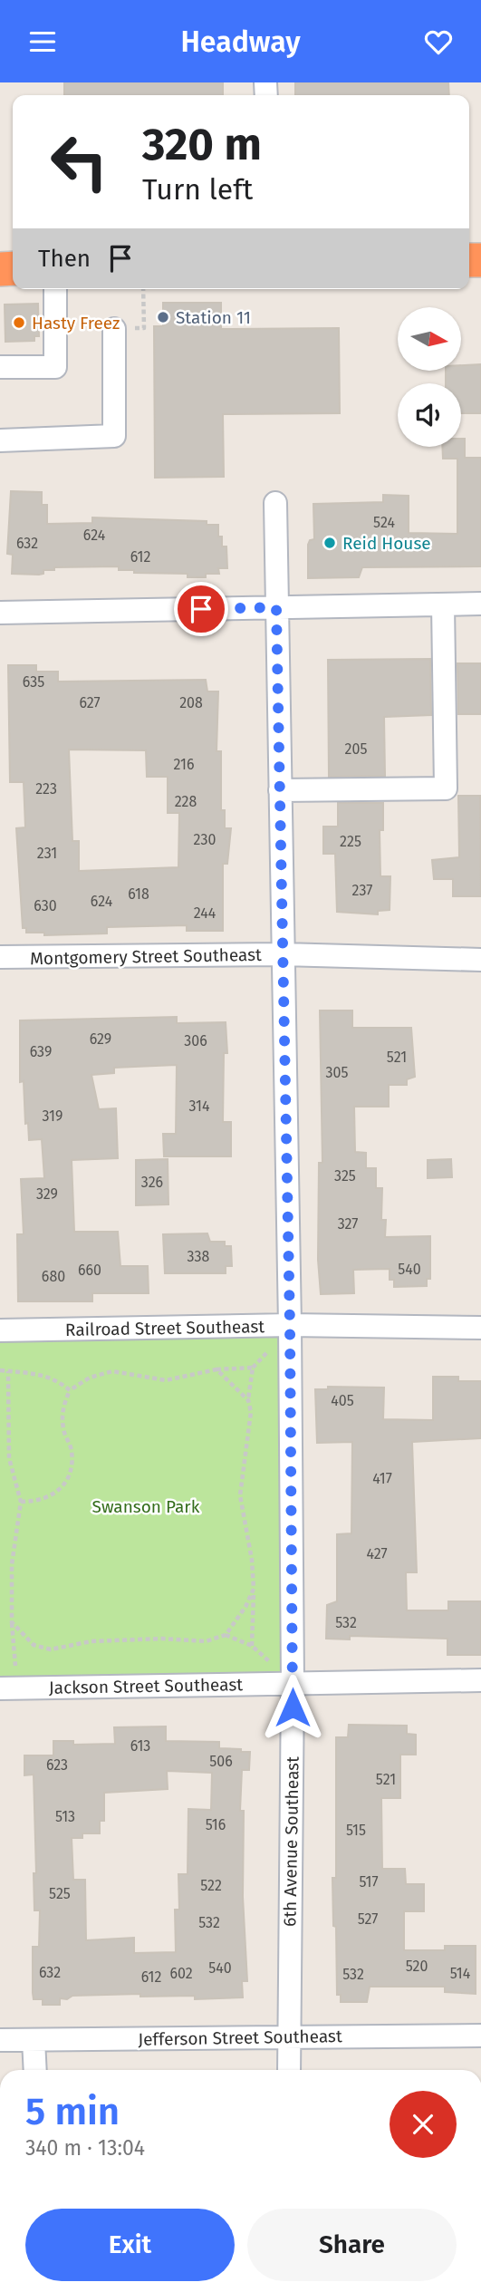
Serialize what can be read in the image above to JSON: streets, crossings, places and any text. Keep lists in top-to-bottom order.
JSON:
{
  "streets": {
    "street": [
      "Montgomery Street Southeast",
      "Railroad Street Southeast",
      "Jackson Street Southeast",
      "6th Avenue Southeast",
      "Jefferson Street Southeast"
    ]
  },
  "crossings": [
    ["Montgomery Street Southeast", "6th Avenue Southeast"],
    ["Railroad Street Southeast", "6th Avenue Southeast"],
    ["Jackson Street Southeast", "6th Avenue Southeast"],
    ["6th Avenue Southeast", "Jefferson Street Southeast"]
  ],
  "parks": ["Swanson Park"],
  "places": ["Station 11", "Hasty Freez", "Reid House"],
  "house_numbers": [
    "524",
    "624",
    "632",
    "612",
    "635",
    "627",
    "208",
    "205",
    "216",
    "223",
    "228",
    "230",
    "225",
    "231",
    "237",
    "618",
    "624",
    "630",
    "244",
    "629",
    "306",
    "639",
    "521",
    "305",
    "314",
    "319",
    "325",
    "326",
    "329",
    "327",
    "338",
    "540",
    "660",
    "680",
    "405",
    "417",
    "427",
    "532",
    "613",
    "506",
    "623",
    "521",
    "513",
    "516",
    "515",
    "517",
    "522",
    "525",
    "527",
    "532",
    "520",
    "540",
    "632",
    "602",
    "514",
    "532",
    "612"
  ],
  "north": "right",
  "page": {
    "header": "Headway",
    "turn": ["320 m", "Turn left"],
    "then": "Then",
    "heading": ["5 min", "340 m · 13:04"],
    "buttons": ["Exit", "Share"]
  }
}
